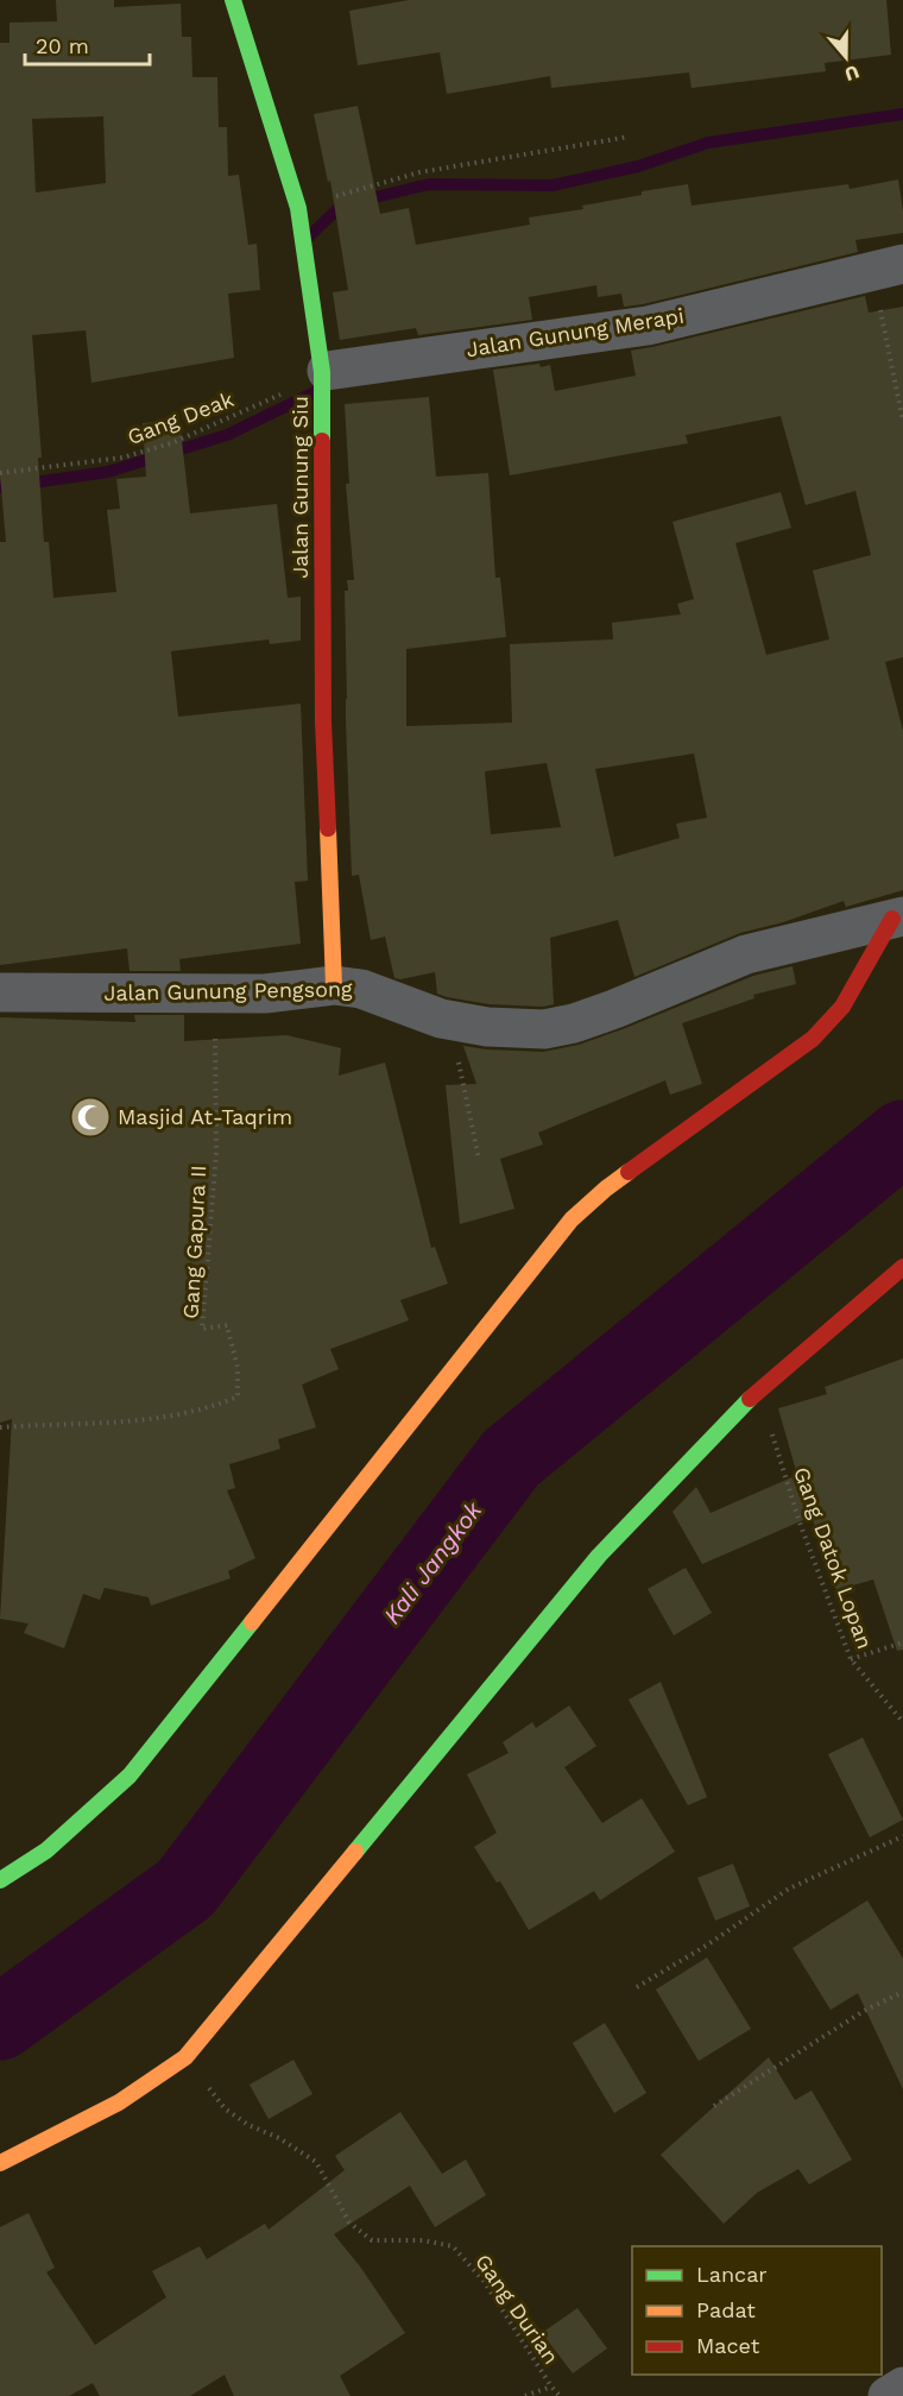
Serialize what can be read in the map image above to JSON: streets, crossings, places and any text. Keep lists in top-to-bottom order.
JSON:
{
  "streets": {
    "street": ["Jalan Gunung Merapi", "Jalan Gunung Siu", "Jalan Gunung Pengsong"],
    "path": [
      "Gang Deak",
      "Gang Gapura II",
      "Gang Datok Lopan",
      "Gang Durian"
    ]
  },
  "crossings": [
    ["Jalan Gunung Merapi", "Gang Deak"],
    ["Jalan Gunung Merapi", "Jalan Gunung Siu"],
    ["Gang Deak", "Jalan Gunung Siu"],
    ["Jalan Gunung Siu", "Jalan Gunung Pengsong"],
    ["Jalan Gunung Pengsong", "Gang Gapura II"]
  ],
  "water": ["Kali Jangkok"],
  "places": {
    "mosque": ["Masjid At-Taqrim"]
  },
  "legend": ["Lancar", "Padat", "Macet"],
  "scale_bar": "20 m",
  "north": "bottom"
}
